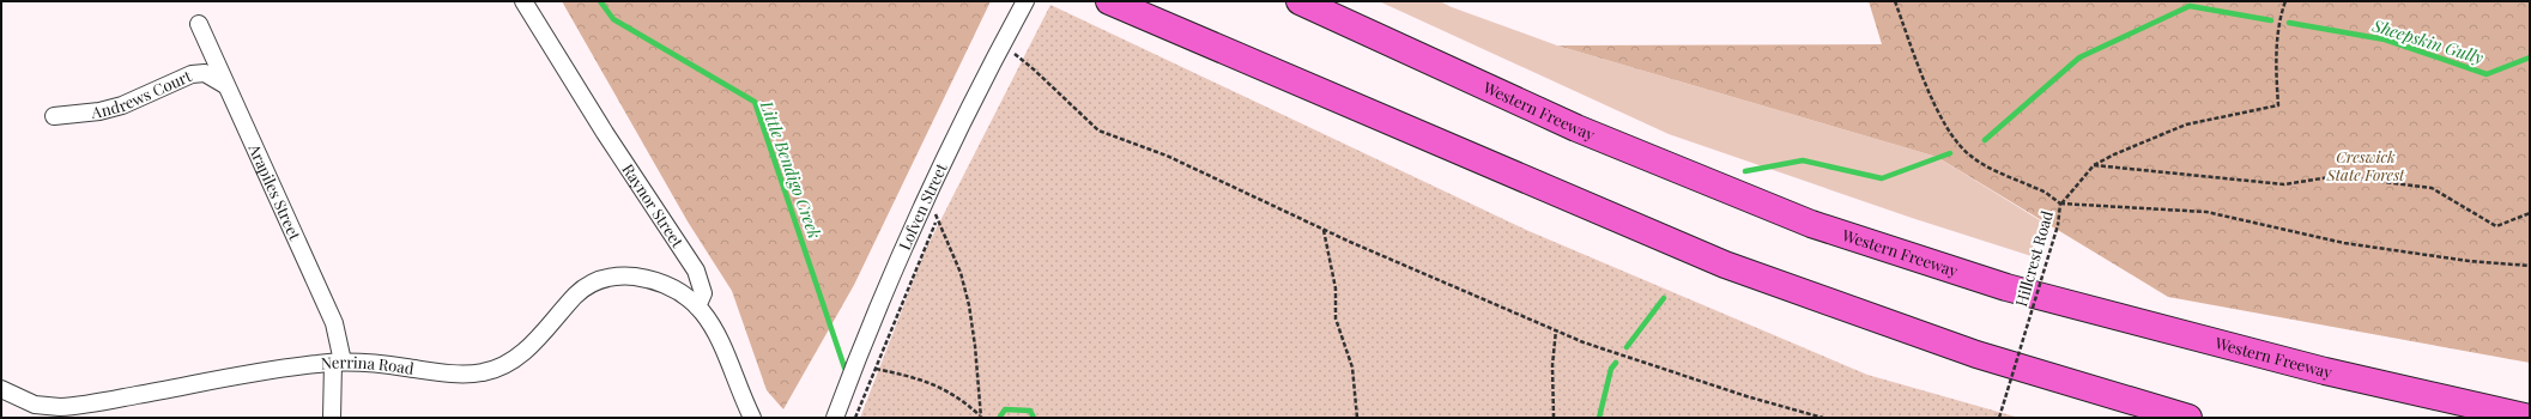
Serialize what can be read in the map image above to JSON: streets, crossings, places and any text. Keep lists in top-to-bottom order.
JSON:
{
  "streets": {
    "highway": ["Western Freeway"],
    "street": [
      "Andrews Court",
      "Arapiles Street",
      "Raynor Street",
      "Lofven Street",
      "Nerrina Road"
    ],
    "path": ["Hillcrest Road"]
  },
  "crossings": [
    ["Andrews Court", "Arapiles Street"],
    ["Arapiles Street", "Nerrina Road"],
    ["Raynor Street", "Nerrina Road"]
  ],
  "water": ["Sheepskin Gully", "Little Bendigo Creek"],
  "parks": ["Creswick State Forest"]
}
